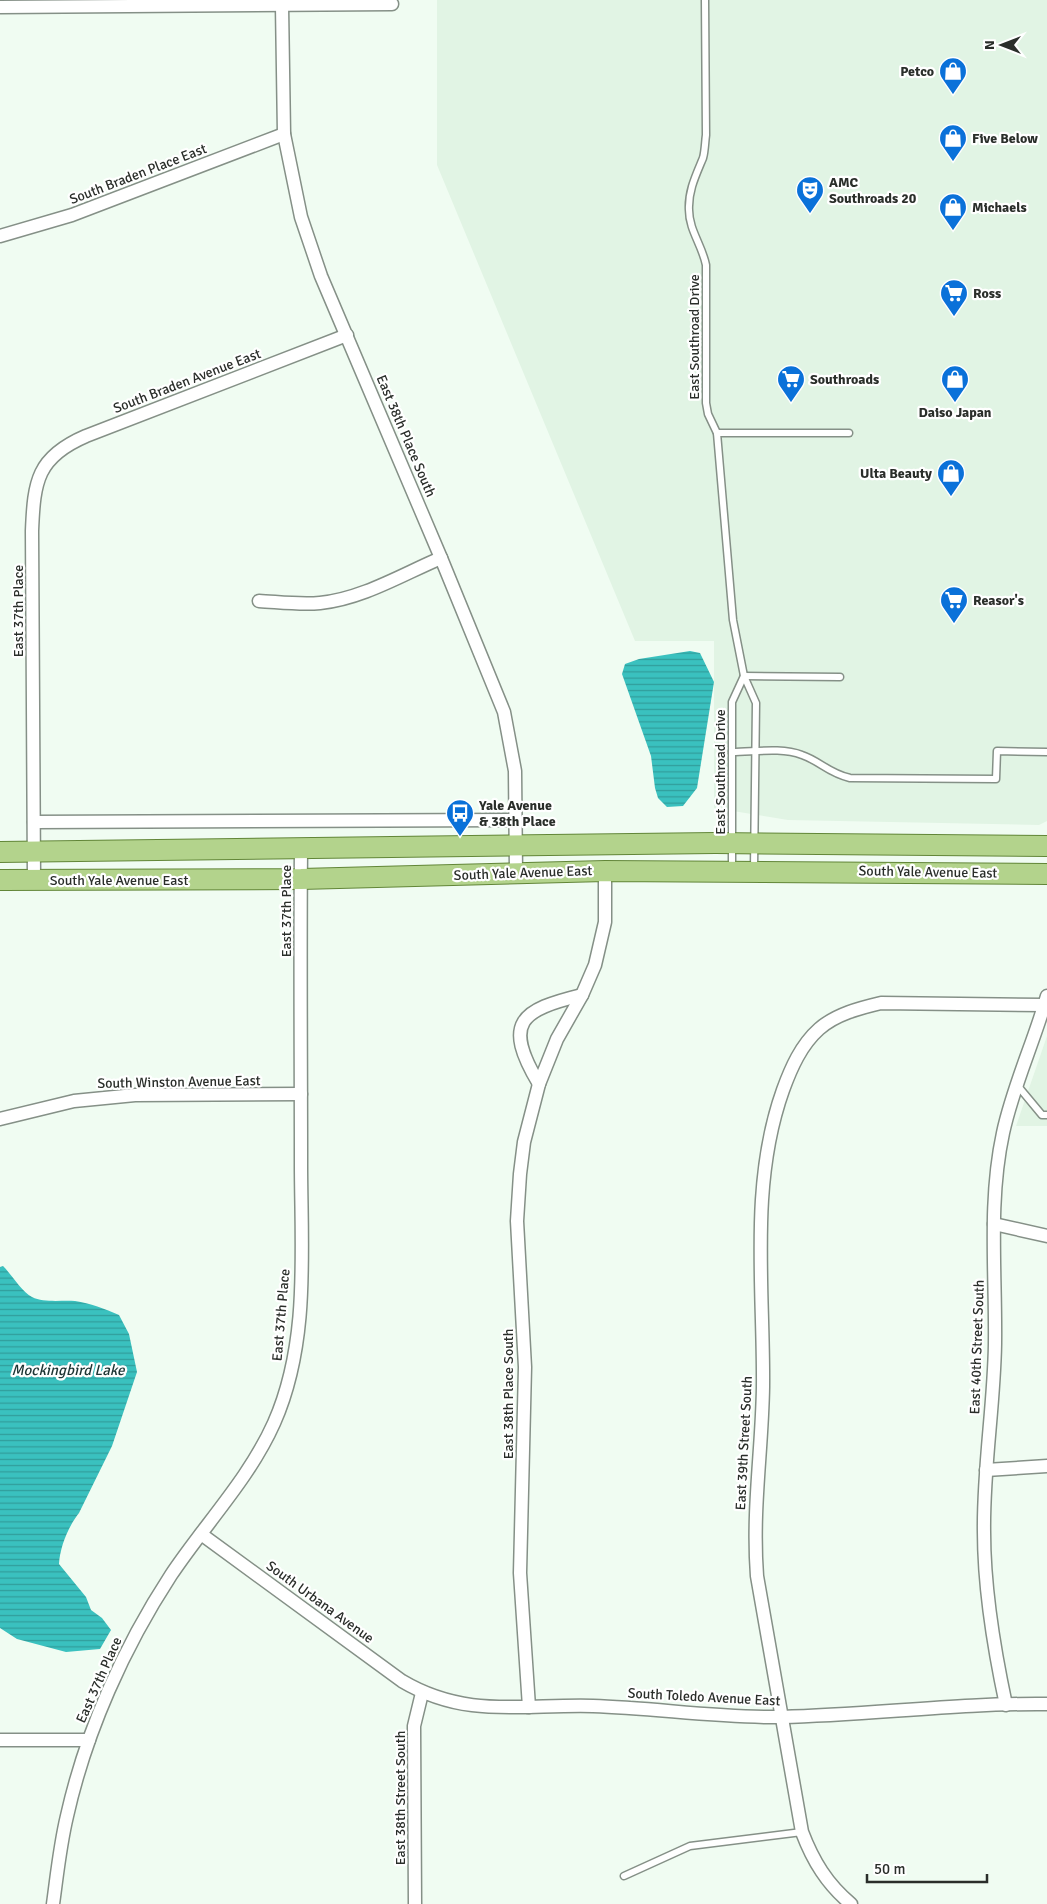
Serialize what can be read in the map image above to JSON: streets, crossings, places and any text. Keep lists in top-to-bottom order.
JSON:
{
  "streets": {
    "main road": ["South Yale Avenue East"],
    "street": [
      "South Braden Place East",
      "South Braden Avenue East",
      "East 38th Place South",
      "East 37th Place",
      "South Winston Avenue East",
      "East 40th Street South",
      "East 39th Street South",
      "South Urbana Avenue",
      "South Toledo Avenue East",
      "East 38th Street South"
    ],
    "lane": ["East Southroad Drive"]
  },
  "crossings": [
    ["South Braden Place East", "East 38th Place South"],
    ["East Southroad Drive", "South Yale Avenue East"],
    ["South Braden Avenue East", "East 38th Place South"],
    ["South Braden Avenue East", "East 37th Place"],
    ["East 38th Place South", "South Yale Avenue East"],
    ["East 38th Place South", "South Toledo Avenue East"],
    ["East 37th Place", "South Yale Avenue East"],
    ["East 37th Place", "South Winston Avenue East"],
    ["East 37th Place", "South Urbana Avenue"],
    ["East 40th Street South", "East 39th Street South"],
    ["East 40th Street South", "South Toledo Avenue East"],
    ["East 39th Street South", "South Toledo Avenue East"],
    ["South Urbana Avenue", "South Toledo Avenue East"],
    ["South Urbana Avenue", "East 38th Street South"],
    ["South Toledo Avenue East", "East 38th Street South"]
  ],
  "water": ["Mockingbird Lake"],
  "places": {
    "shop": [
      "Petco",
      "Five Below",
      "Michaels",
      "Daiso Japan",
      "Ulta Beauty"
    ],
    "theatre": ["AMC Southroads 20"],
    "supermarket": ["Ross", "Southroads", "Reasor's"],
    "bus stop": ["Yale Avenue & 38th Place"]
  },
  "scale_bar": "50 m",
  "north": "left"
}
